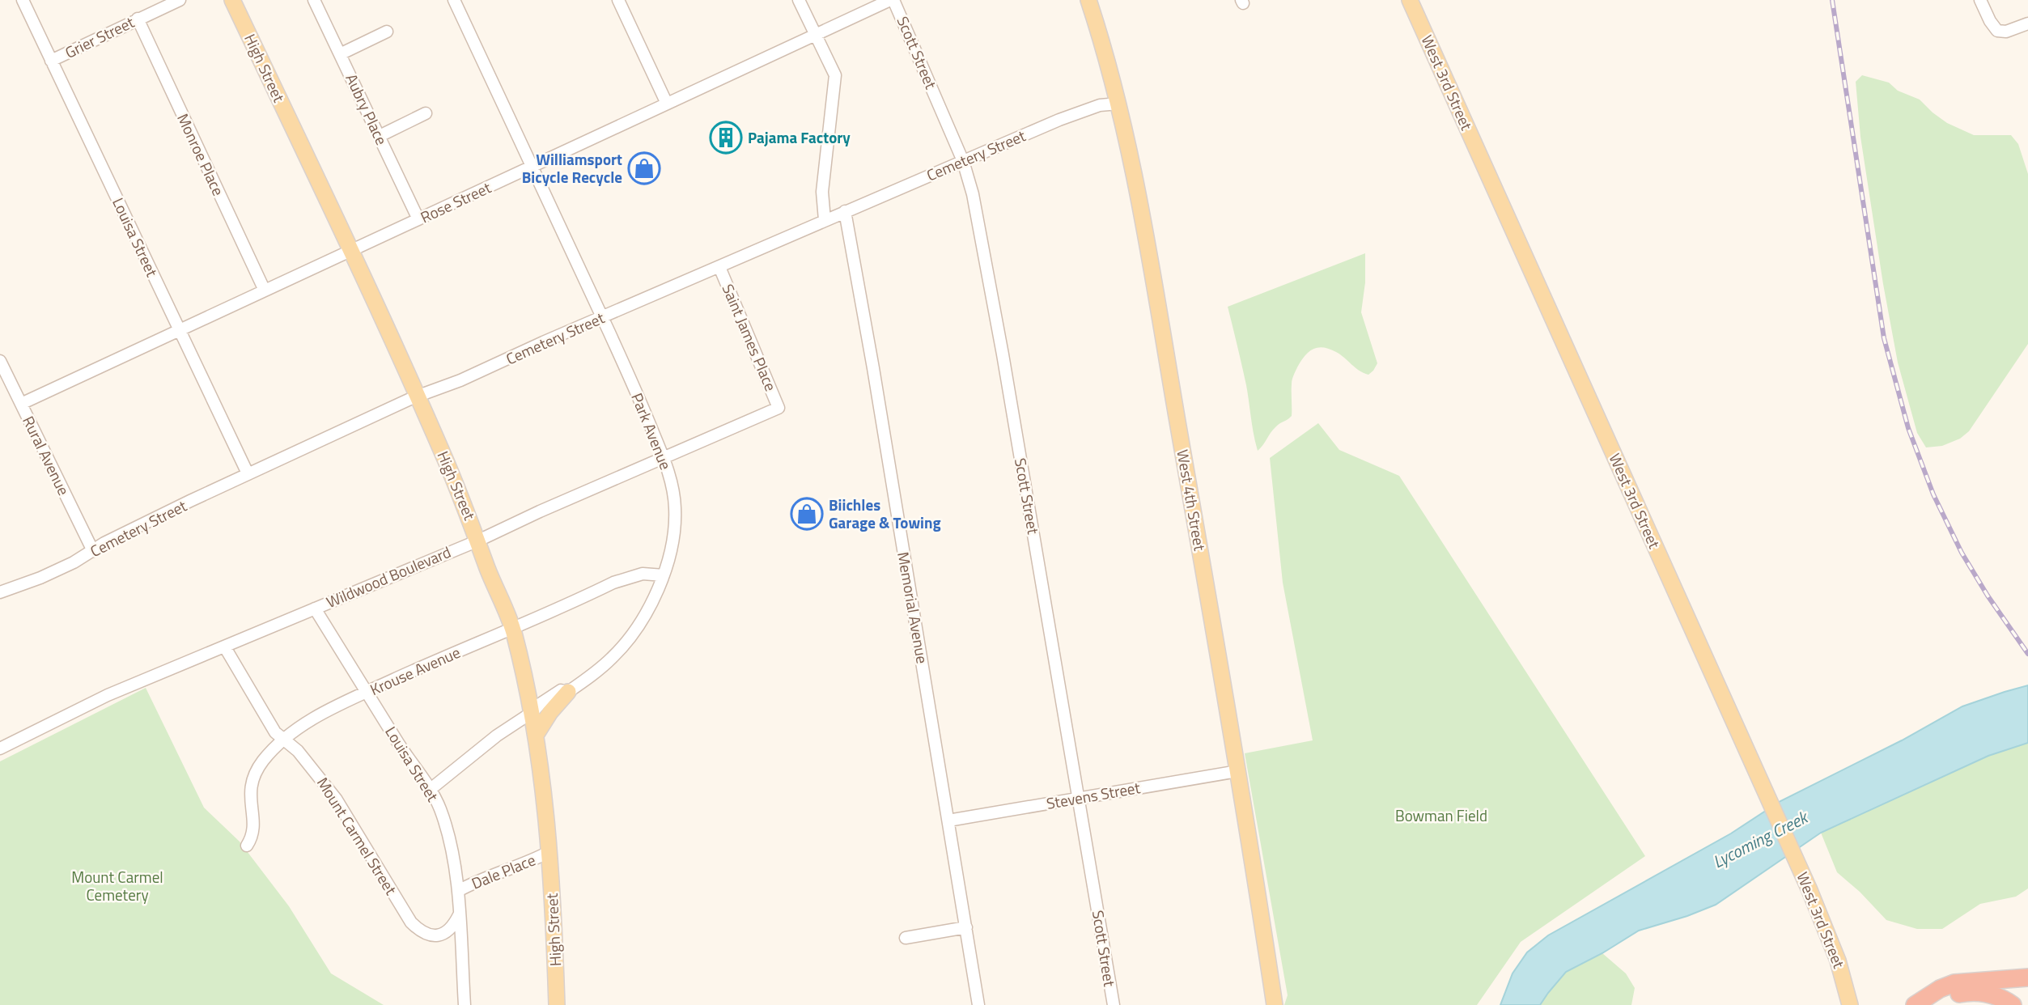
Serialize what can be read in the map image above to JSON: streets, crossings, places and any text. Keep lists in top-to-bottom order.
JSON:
{
  "streets": {
    "main road": ["High Street", "West 3rd Street", "West 4th Street"],
    "street": [
      "Grier Street",
      "Scott Street",
      "Aubry Place",
      "Monroe Place",
      "Cemetery Street",
      "Rose Street",
      "Louisa Street",
      "Saint James Place",
      "Park Avenue",
      "Rural Avenue",
      "Wildwood Boulevard",
      "Memorial Avenue",
      "Krouse Avenue",
      "Stevens Street",
      "Mount Carmel Street",
      "Dale Place"
    ]
  },
  "crossings": [
    ["Grier Street", "Monroe Place"],
    ["Grier Street", "Louisa Street"],
    ["Scott Street", "Cemetery Street"],
    ["Scott Street", "Rose Street"],
    ["Scott Street", "Stevens Street"],
    ["High Street", "Cemetery Street"],
    ["High Street", "Rose Street"],
    ["High Street", "Park Avenue"],
    ["High Street", "Wildwood Boulevard"],
    ["High Street", "Krouse Avenue"],
    ["High Street", "Dale Place"],
    ["Aubry Place", "Rose Street"],
    ["Monroe Place", "Rose Street"],
    ["Cemetery Street", "Louisa Street"],
    ["Cemetery Street", "Saint James Place"],
    ["Cemetery Street", "Park Avenue"],
    ["Cemetery Street", "Rural Avenue"],
    ["Cemetery Street", "West 4th Street"],
    ["Cemetery Street", "Memorial Avenue"],
    ["Rose Street", "Louisa Street"],
    ["Rose Street", "Park Avenue"],
    ["Rose Street", "Rural Avenue"],
    ["Louisa Street", "Park Avenue"],
    ["Louisa Street", "Wildwood Boulevard"],
    ["Louisa Street", "Krouse Avenue"],
    ["Louisa Street", "Mount Carmel Street"],
    ["Louisa Street", "Dale Place"],
    ["Saint James Place", "Wildwood Boulevard"],
    ["Park Avenue", "Wildwood Boulevard"],
    ["Park Avenue", "Krouse Avenue"],
    ["West 4th Street", "Stevens Street"],
    ["Wildwood Boulevard", "Mount Carmel Street"],
    ["Memorial Avenue", "Stevens Street"],
    ["Krouse Avenue", "Mount Carmel Street"]
  ],
  "water": ["Lycoming Creek"],
  "parks": ["Bowman Field", "Mount Carmel Cemetery"],
  "places": {
    "building": ["Pajama Factory"],
    "shop": ["Williamsport Bicycle Recycle", "Biichles Garage & Towing"]
  }
}
